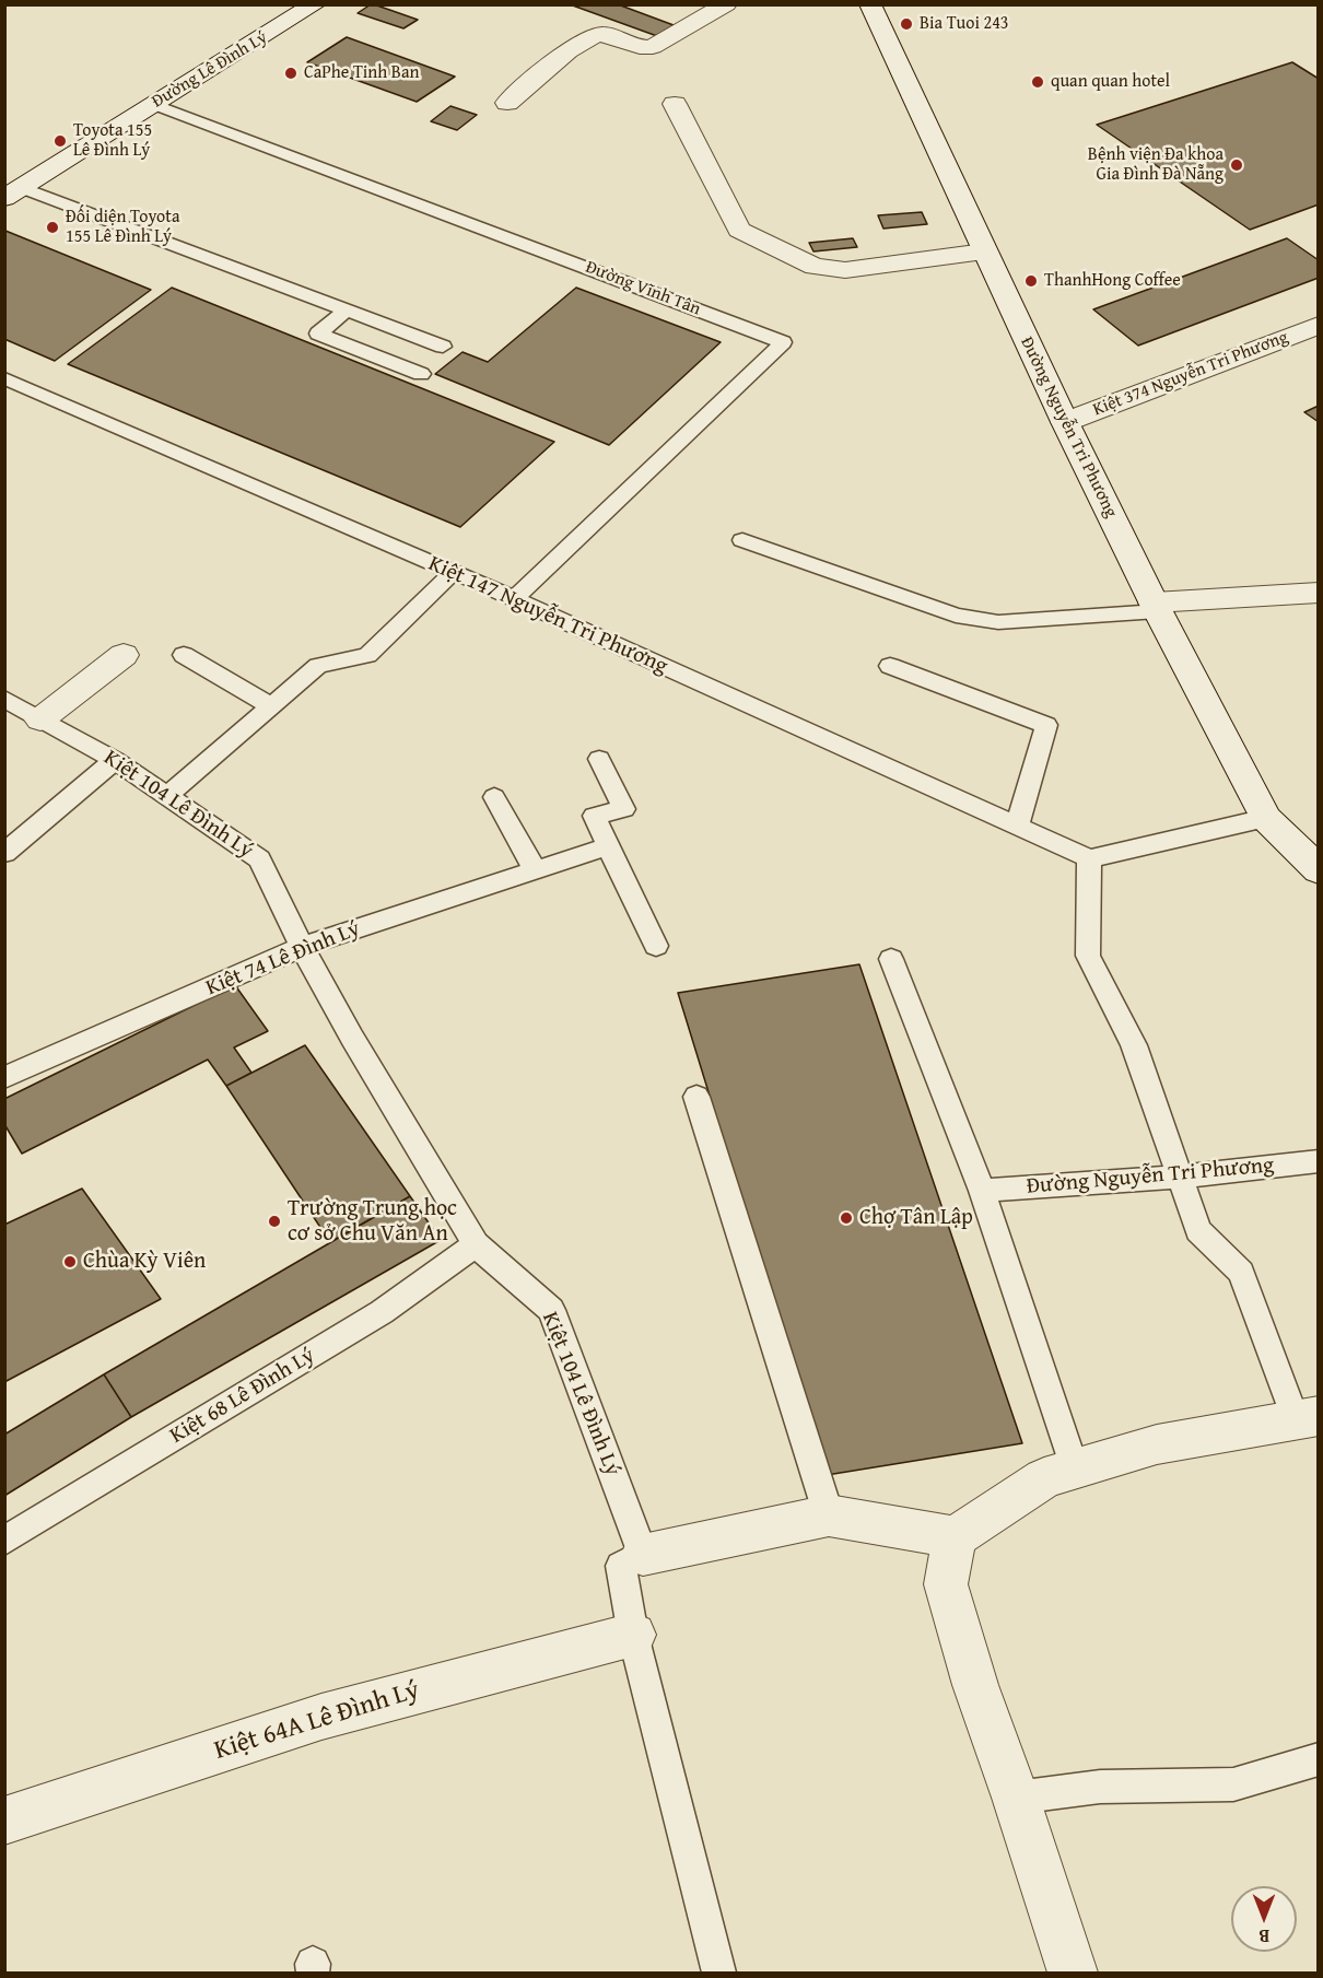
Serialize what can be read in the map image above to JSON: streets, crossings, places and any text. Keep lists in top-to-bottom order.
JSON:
{
  "streets": {
    "street": [
      "Đường Lê Đình Lý",
      "Kiệt 374 Nguyễn Tri Phương",
      "Đường Nguyễn Tri Phương",
      "Kiệt 64A Lê Đình Lý"
    ],
    "lane": [
      "Đường Vĩnh Tân",
      "Kiệt 147 Nguyễn Tri Phương",
      "Kiệt 104 Lê Đình Lý",
      "Kiệt 74 Lê Đình Lý",
      "Kiệt 68 Lê Đình Lý"
    ]
  },
  "crossings": [
    ["Đường Lê Đình Lý", "Đường Vĩnh Tân"],
    ["Đường Vĩnh Tân", "Kiệt 147 Nguyễn Tri Phương"],
    ["Kiệt 374 Nguyễn Tri Phương", "Đường Nguyễn Tri Phương"],
    ["Kiệt 104 Lê Đình Lý", "Kiệt 74 Lê Đình Lý"],
    ["Kiệt 104 Lê Đình Lý", "Kiệt 68 Lê Đình Lý"]
  ],
  "places": [
    "Bia Tuoi 243",
    "CaPhe Tinh Ban",
    "quan quan hotel",
    "Toyota 155 Lê Đình Lý",
    "Bệnh viện Đa khoa Gia Đình Đà Nẵng",
    "Đối diện Toyota 155 Lê Đình Lý",
    "ThanhHong Coffee",
    "Chợ Tân Lập",
    "Trường Trung học cơ sở Chu Văn An",
    "Chùa Kỳ Viên"
  ],
  "north": "bottom"
}
